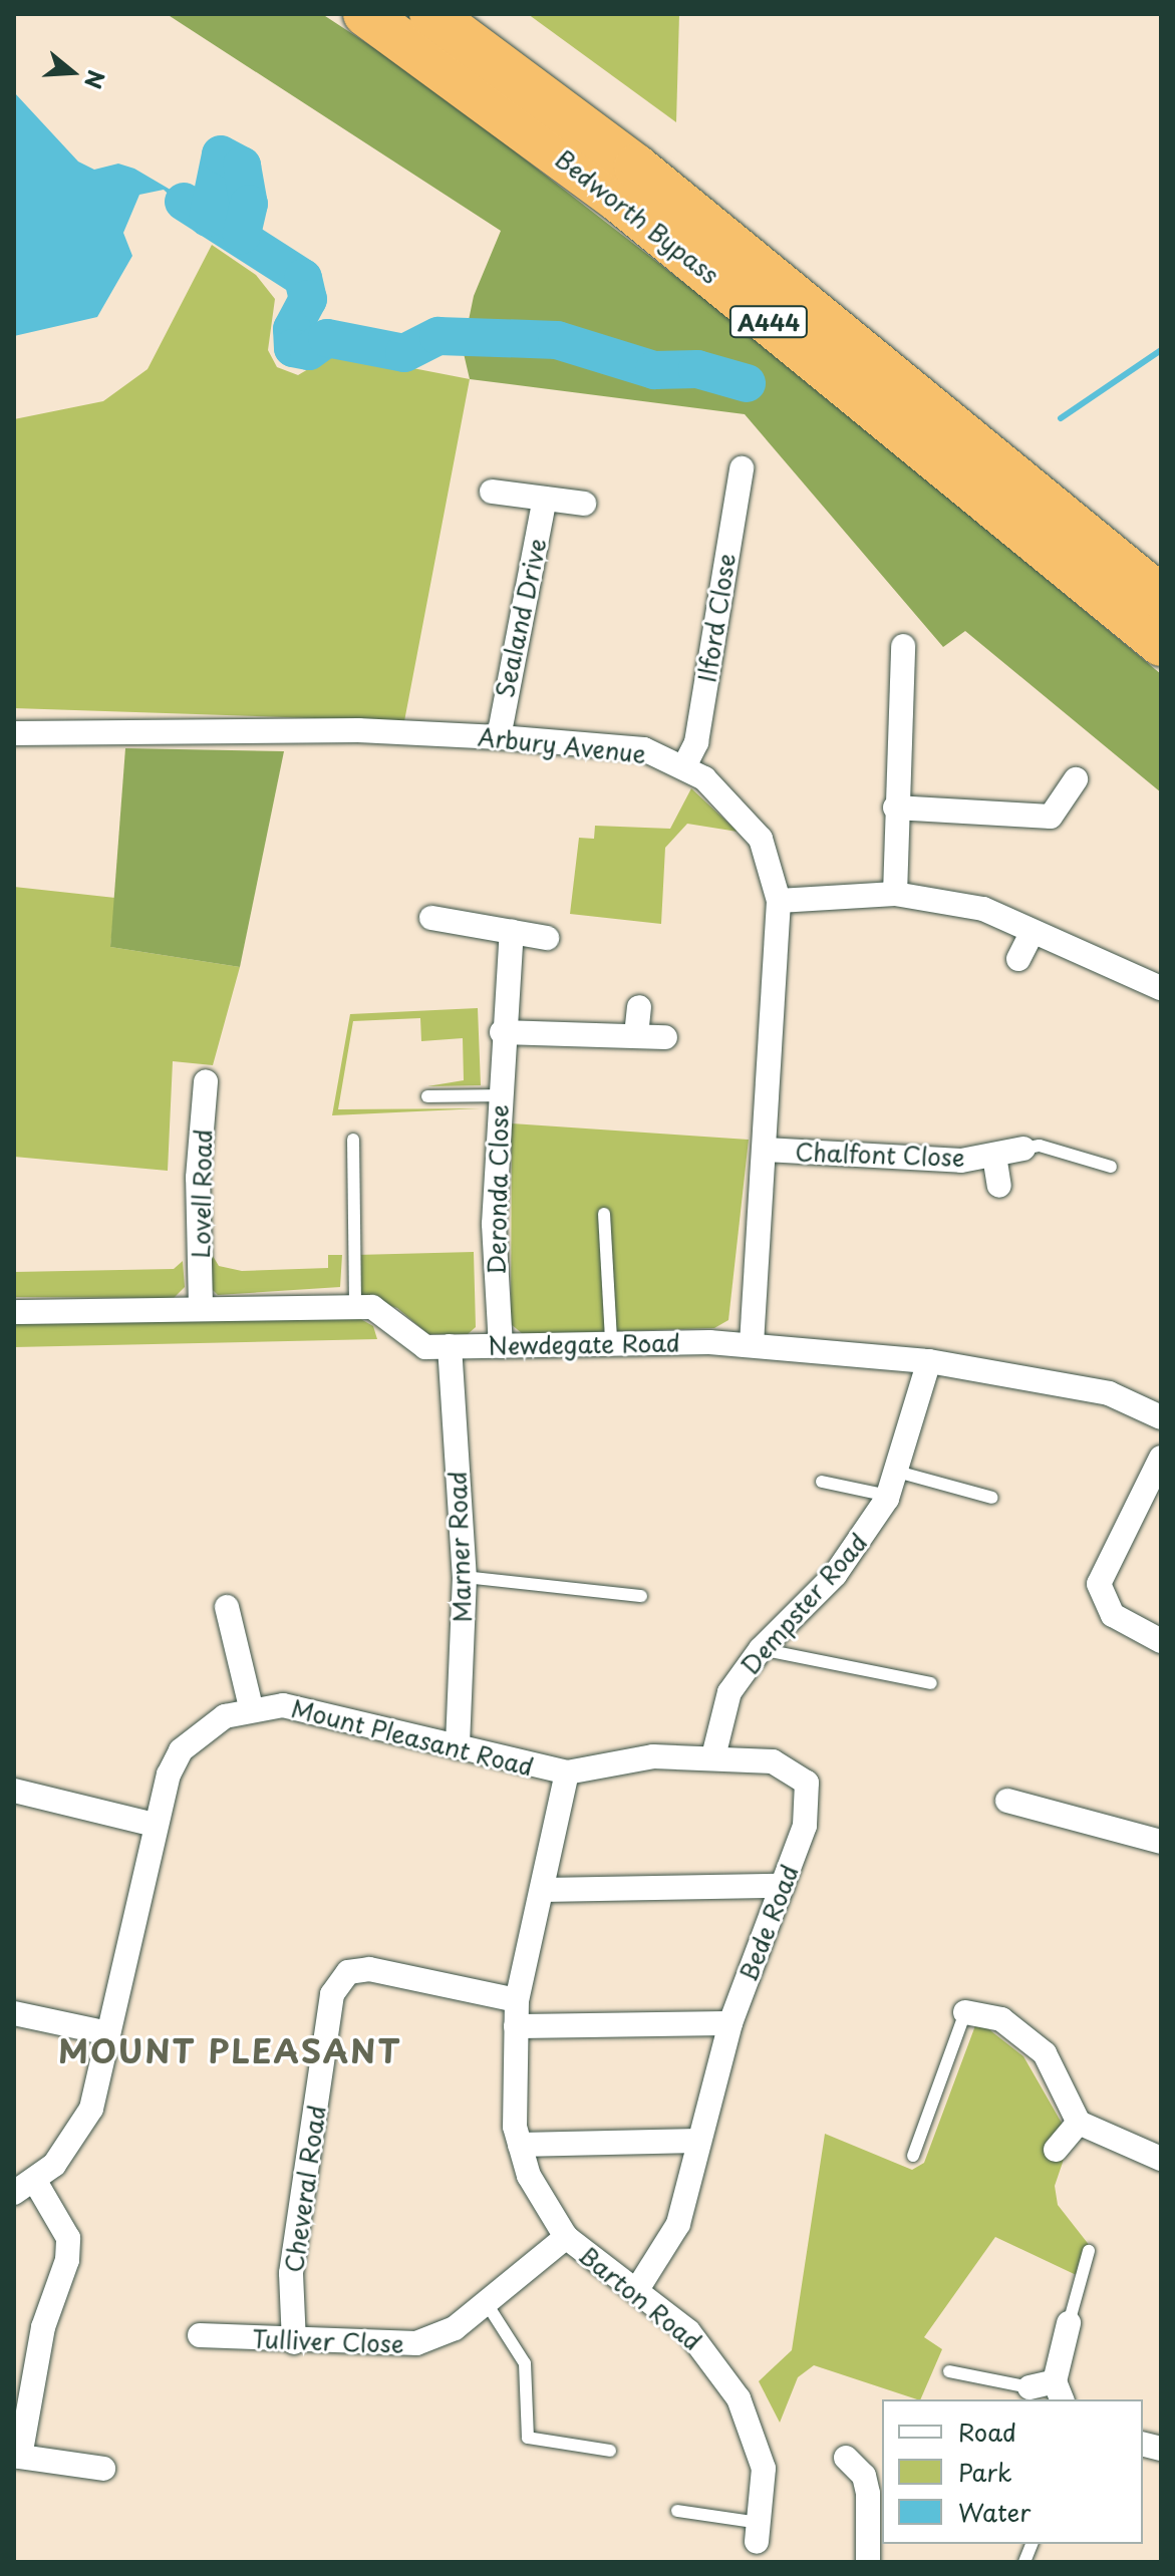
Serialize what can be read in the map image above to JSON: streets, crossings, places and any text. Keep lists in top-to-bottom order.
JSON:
{
  "streets": {
    "highway": ["Bedworth Bypass", "A444"],
    "street": [
      "Sealand Drive",
      "Ilford Close",
      "Arbury Avenue",
      "Chalfont Close",
      "Deronda Close",
      "Lovell Road",
      "Newdegate Road",
      "Marner Road",
      "Dempster Road",
      "Mount Pleasant Road",
      "Bede Road",
      "Cheveral Road",
      "Barton Road",
      "Tulliver Close"
    ]
  },
  "crossings": [
    ["Sealand Drive", "Arbury Avenue"],
    ["Ilford Close", "Arbury Avenue"],
    ["Arbury Avenue", "Chalfont Close"],
    ["Arbury Avenue", "Newdegate Road"],
    ["Deronda Close", "Newdegate Road"],
    ["Lovell Road", "Newdegate Road"],
    ["Newdegate Road", "Marner Road"],
    ["Newdegate Road", "Dempster Road"],
    ["Marner Road", "Mount Pleasant Road"],
    ["Dempster Road", "Bede Road"],
    ["Mount Pleasant Road", "Bede Road"],
    ["Mount Pleasant Road", "Barton Road"],
    ["Bede Road", "Barton Road"],
    ["Cheveral Road", "Barton Road"],
    ["Cheveral Road", "Tulliver Close"],
    ["Barton Road", "Tulliver Close"]
  ],
  "districts": ["MOUNT PLEASANT"],
  "legend": ["Road", "Park", "Water"],
  "north": "right"
}
